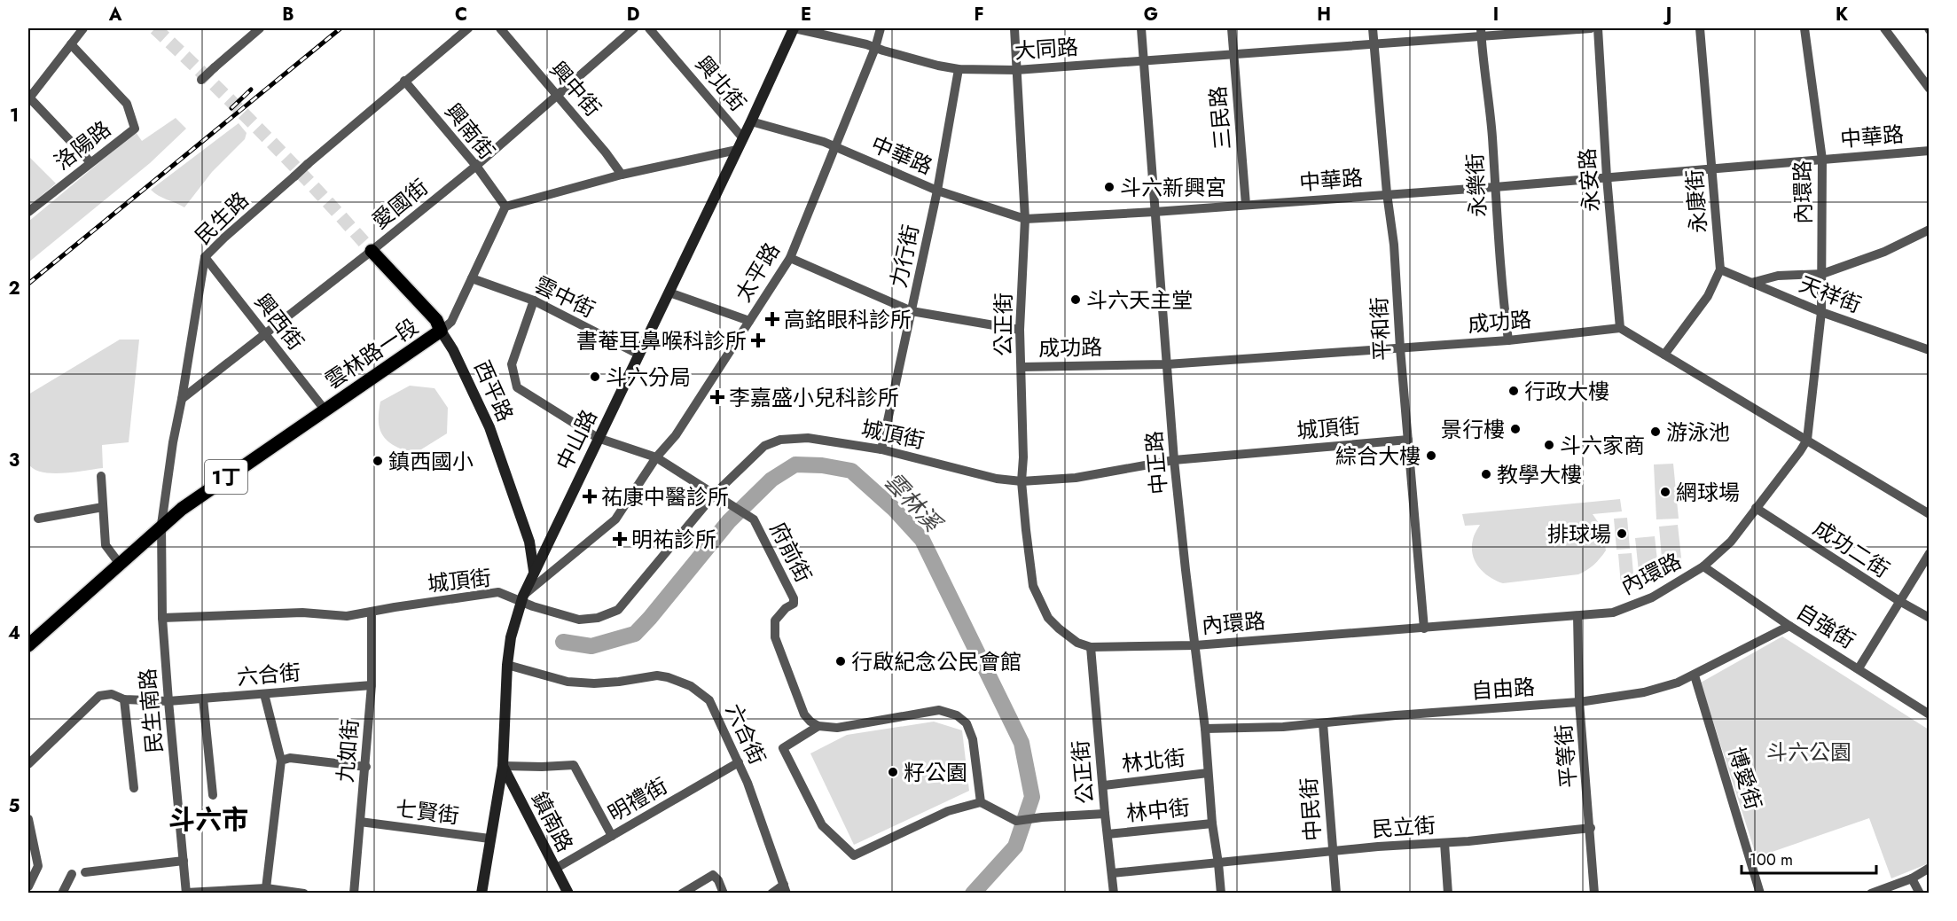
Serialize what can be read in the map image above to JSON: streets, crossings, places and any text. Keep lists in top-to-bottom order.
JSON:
{
  "streets": {
    "main road": ["雲林路一段", "西平路", "1丁"],
    "street": [
      "大同路",
      "興北街",
      "興中街",
      "三民路",
      "興南街",
      "中華路",
      "洛陽路",
      "永安路",
      "永樂街",
      "內環路",
      "永康街",
      "愛國街",
      "民生路",
      "力行街",
      "太平路",
      "天祥街",
      "雲中街",
      "興西街",
      "成功路",
      "公正街",
      "平和街",
      "城頂街",
      "中山路",
      "中正路",
      "成功二街",
      "府前街",
      "自強街",
      "六合街",
      "自由路",
      "民生南路",
      "九如街",
      "平等街",
      "林北街",
      "博愛街",
      "明禮街",
      "中民街",
      "林中街",
      "七賢街",
      "鎮南路",
      "民立街"
    ]
  },
  "crossings": [
    ["大同路", "三民路"],
    ["大同路", "永樂街"],
    ["大同路", "力行街"],
    ["大同路", "太平路"],
    ["大同路", "公正街"],
    ["大同路", "平和街"],
    ["大同路", "中山路"],
    ["大同路", "中正路"],
    ["興北街", "中山路"],
    ["興中街", "愛國街"],
    ["三民路", "中華路"],
    ["興南街", "愛國街"],
    ["興南街", "民生路"],
    ["興南街", "雲林路一段"],
    ["中華路", "永安路"],
    ["中華路", "永樂街"],
    ["中華路", "內環路"],
    ["中華路", "永康街"],
    ["中華路", "力行街"],
    ["中華路", "太平路"],
    ["中華路", "公正街"],
    ["中華路", "平和街"],
    ["中華路", "中山路"],
    ["中華路", "中正路"],
    ["永安路", "成功路"],
    ["永樂街", "成功路"],
    ["內環路", "天祥街"],
    ["內環路", "公正街"],
    ["內環路", "平和街"],
    ["內環路", "中正路"],
    ["內環路", "成功二街"],
    ["內環路", "自強街"],
    ["內環路", "平等街"],
    ["永康街", "天祥街"],
    ["愛國街", "民生路"],
    ["愛國街", "興西街"],
    ["愛國街", "西平路"],
    ["民生路", "興西街"],
    ["民生路", "雲林路一段"],
    ["民生路", "民生南路"],
    ["力行街", "成功路"],
    ["力行街", "城頂街"],
    ["太平路", "成功路"],
    ["太平路", "城頂街"],
    ["太平路", "中山路"],
    ["太平路", "府前街"],
    ["雲中街", "雲林路一段"],
    ["雲中街", "中山路"],
    ["雲中街", "府前街"],
    ["興西街", "雲林路一段"],
    ["成功路", "公正街"],
    ["成功路", "平和街"],
    ["成功路", "中正路"],
    ["公正街", "城頂街"],
    ["公正街", "林北街"],
    ["公正街", "林中街"],
    ["公正街", "民立街"],
    ["平和街", "城頂街"],
    ["雲林路一段", "西平路"],
    ["雲林路一段", "民生南路"],
    ["西平路", "中山路"],
    ["城頂街", "中山路"],
    ["城頂街", "中正路"],
    ["城頂街", "府前街"],
    ["城頂街", "民生南路"],
    ["城頂街", "九如街"],
    ["中山路", "府前街"],
    ["中山路", "六合街"],
    ["中山路", "七賢街"],
    ["中山路", "鎮南路"],
    ["中正路", "自由路"],
    ["中正路", "林北街"],
    ["中正路", "林中街"],
    ["中正路", "民立街"],
    ["自強街", "自由路"],
    ["六合街", "民生南路"],
    ["六合街", "九如街"],
    ["六合街", "明禮街"],
    ["自由路", "平等街"],
    ["自由路", "博愛街"],
    ["自由路", "中民街"],
    ["九如街", "七賢街"],
    ["平等街", "民立街"],
    ["明禮街", "鎮南路"],
    ["中民街", "民立街"]
  ],
  "districts": ["斗六市"],
  "water": ["雲林溪"],
  "parks": ["斗六公園"],
  "places": {
    "other": [
      "斗六新興宮",
      "斗六天主堂",
      "斗六分局",
      "行政大樓",
      "景行樓",
      "游泳池",
      "斗六家商",
      "綜合大樓",
      "鎮西國小",
      "教學大樓",
      "網球場",
      "排球場",
      "行啟紀念公民會館",
      "籽公園"
    ],
    "health": [
      "高銘眼科診所",
      "書菴耳鼻喉科診所",
      "李嘉盛小兒科診所",
      "祐康中醫診所",
      "明祐診所"
    ]
  },
  "scale_bar": "100 m",
  "grid": {
    "columns": [
      "A",
      "B",
      "C",
      "D",
      "E",
      "F",
      "G",
      "H",
      "I",
      "J",
      "K"
    ],
    "rows": [
      "1",
      "2",
      "3",
      "4",
      "5"
    ]
  }
}
